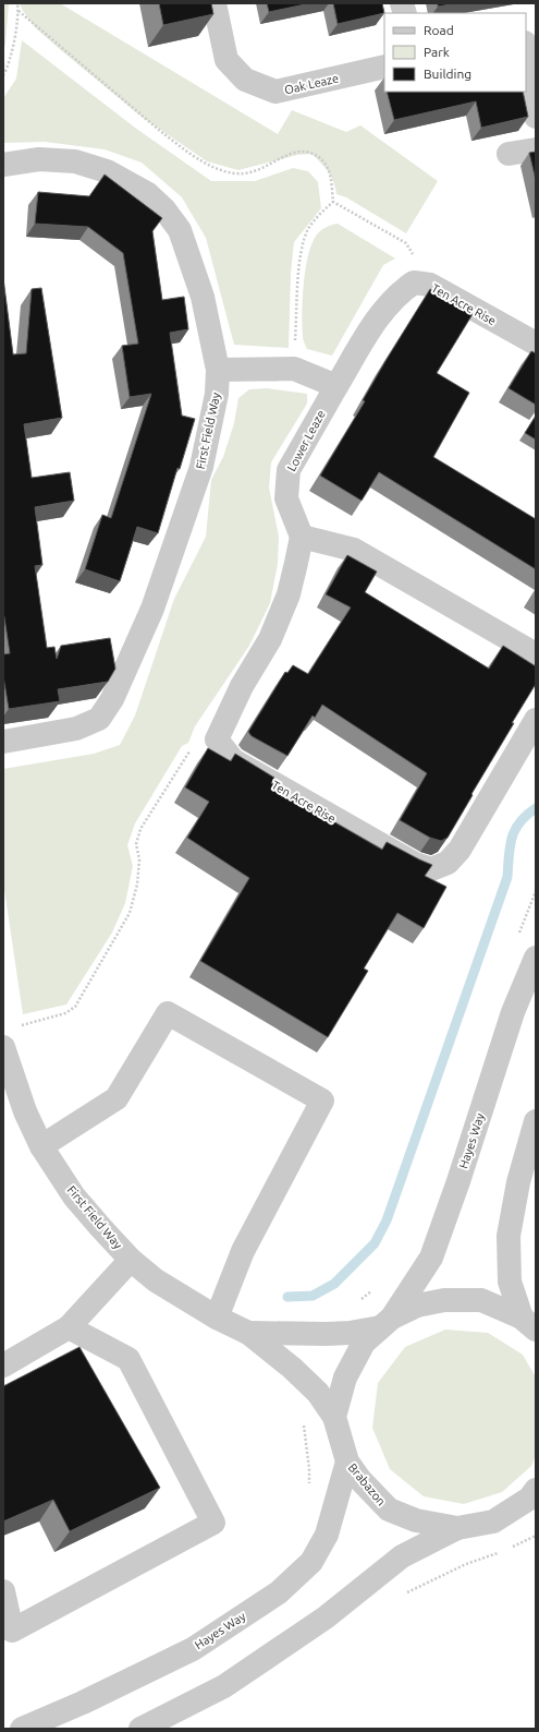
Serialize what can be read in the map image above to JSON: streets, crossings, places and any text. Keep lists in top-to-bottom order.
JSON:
{
  "streets": {
    "street": [
      "Oak Leaze",
      "Ten Acre Rise",
      "First Field Way",
      "Lower Leaze",
      "Hayes Way",
      "Brabazon"
    ]
  },
  "crossings": [
    ["Ten Acre Rise", "Lower Leaze"],
    ["First Field Way", "Hayes Way"],
    ["First Field Way", "Brabazon"],
    ["Hayes Way", "Brabazon"]
  ],
  "legend": ["Road", "Park", "Building"]
}
